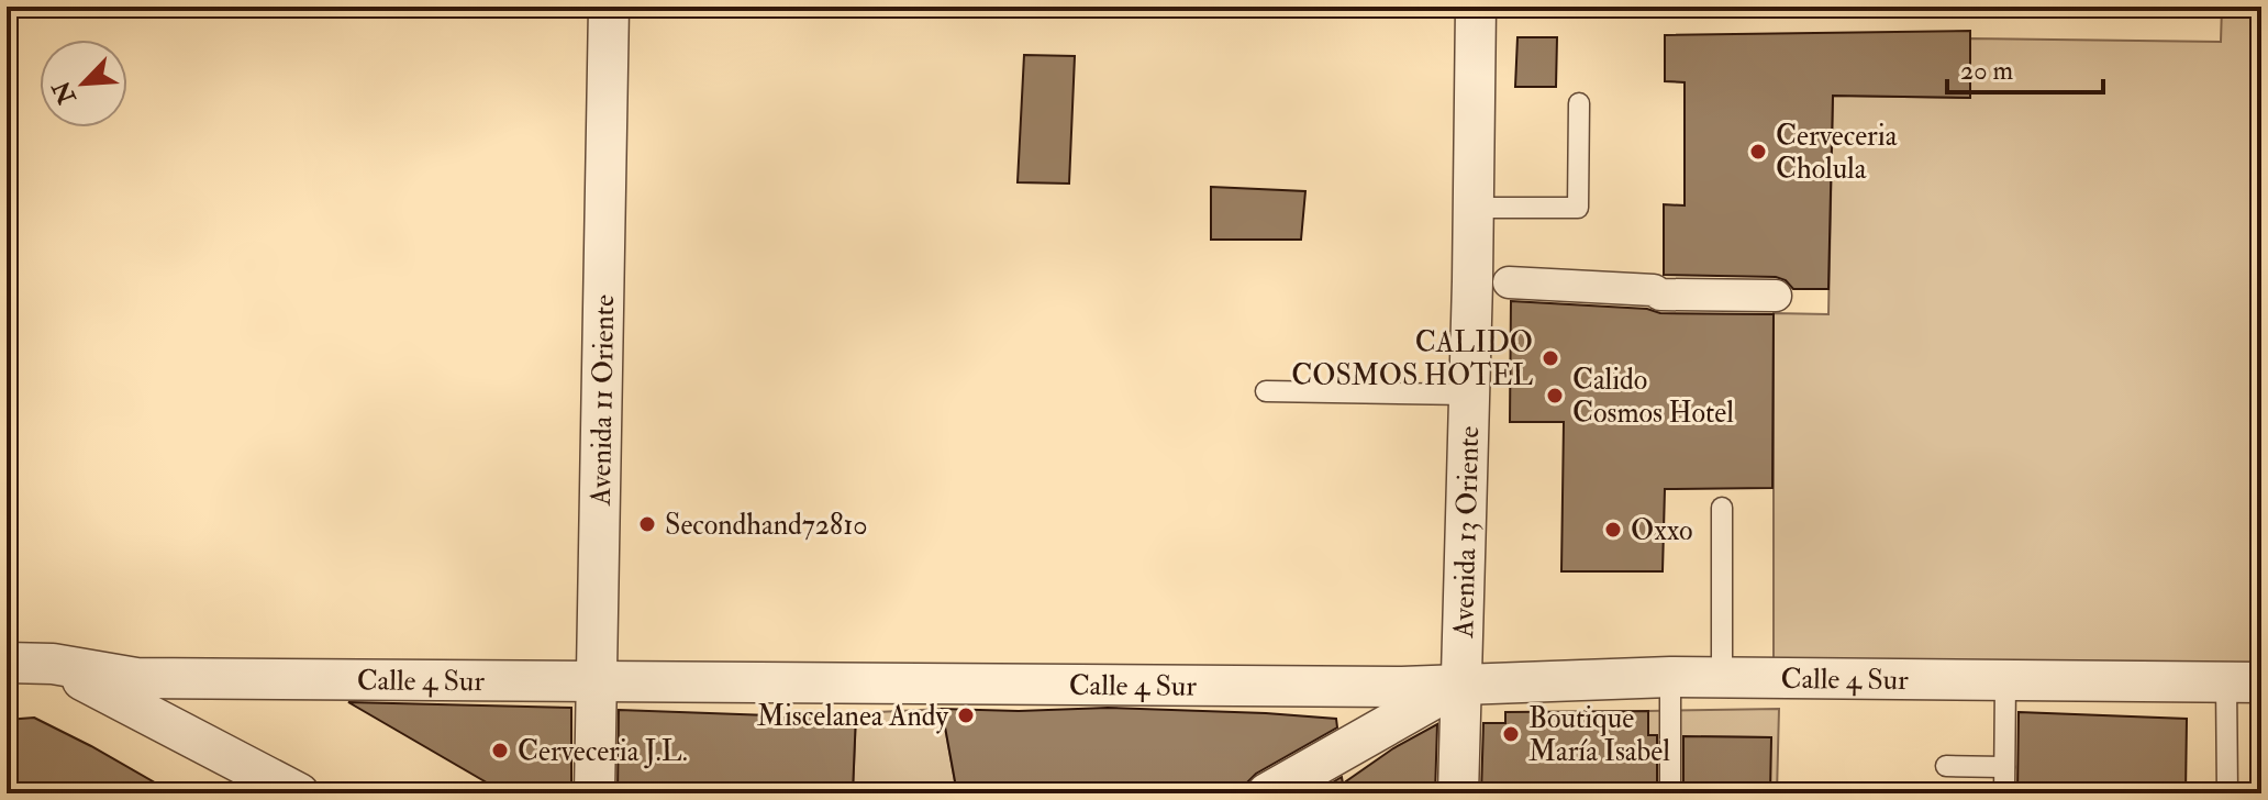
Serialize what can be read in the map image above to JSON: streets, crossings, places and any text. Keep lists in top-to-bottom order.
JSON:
{
  "streets": {
    "street": ["Avenida 11 Oriente", "Avenida 13 Oriente", "Calle 4 Sur"]
  },
  "crossings": [
    ["Avenida 11 Oriente", "Calle 4 Sur"],
    ["Avenida 13 Oriente", "Calle 4 Sur"]
  ],
  "places": [
    "Cerveceria Cholula",
    "CALIDO COSMOS HOTEL",
    "Calido Cosmos Hotel",
    "Secondhand72810",
    "Oxxo",
    "Miscelanea Andy",
    "Boutique María Isabel",
    "Cerveceria J.L."
  ],
  "scale_bar": "20 m",
  "north": "bottom left"
}
